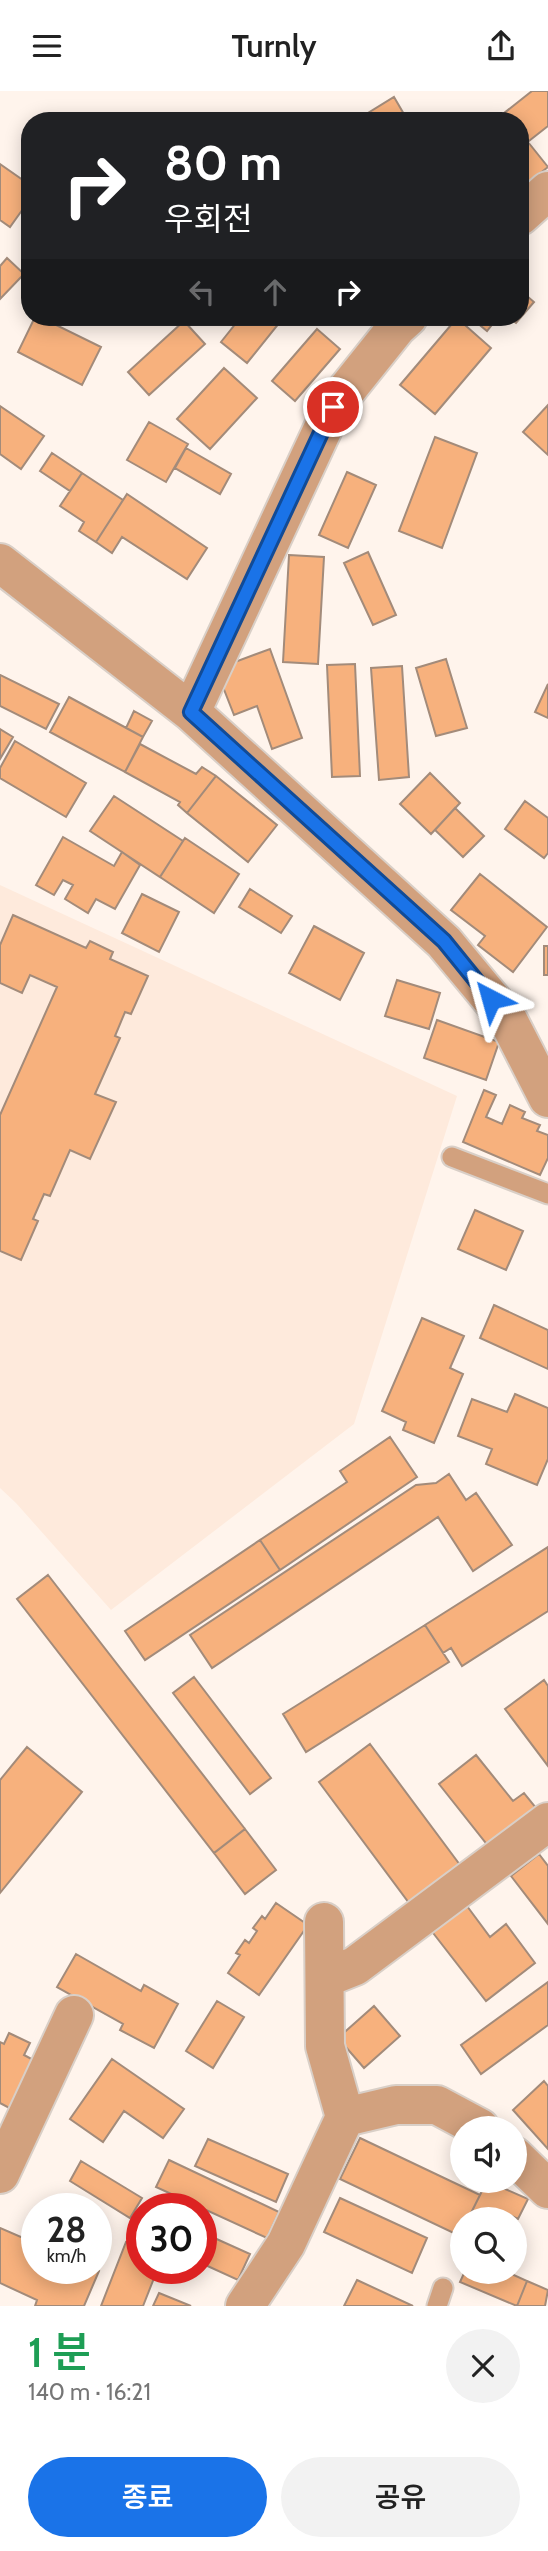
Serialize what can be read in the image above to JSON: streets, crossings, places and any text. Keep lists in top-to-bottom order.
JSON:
{
  "page": {
    "header": "Turnly",
    "turn": ["80 m", "우회전"],
    "speed": "28 km/h",
    "limit": "30",
    "heading": ["1 분", "140 m · 16:21"],
    "buttons": ["종료", "공유"]
  }
}
